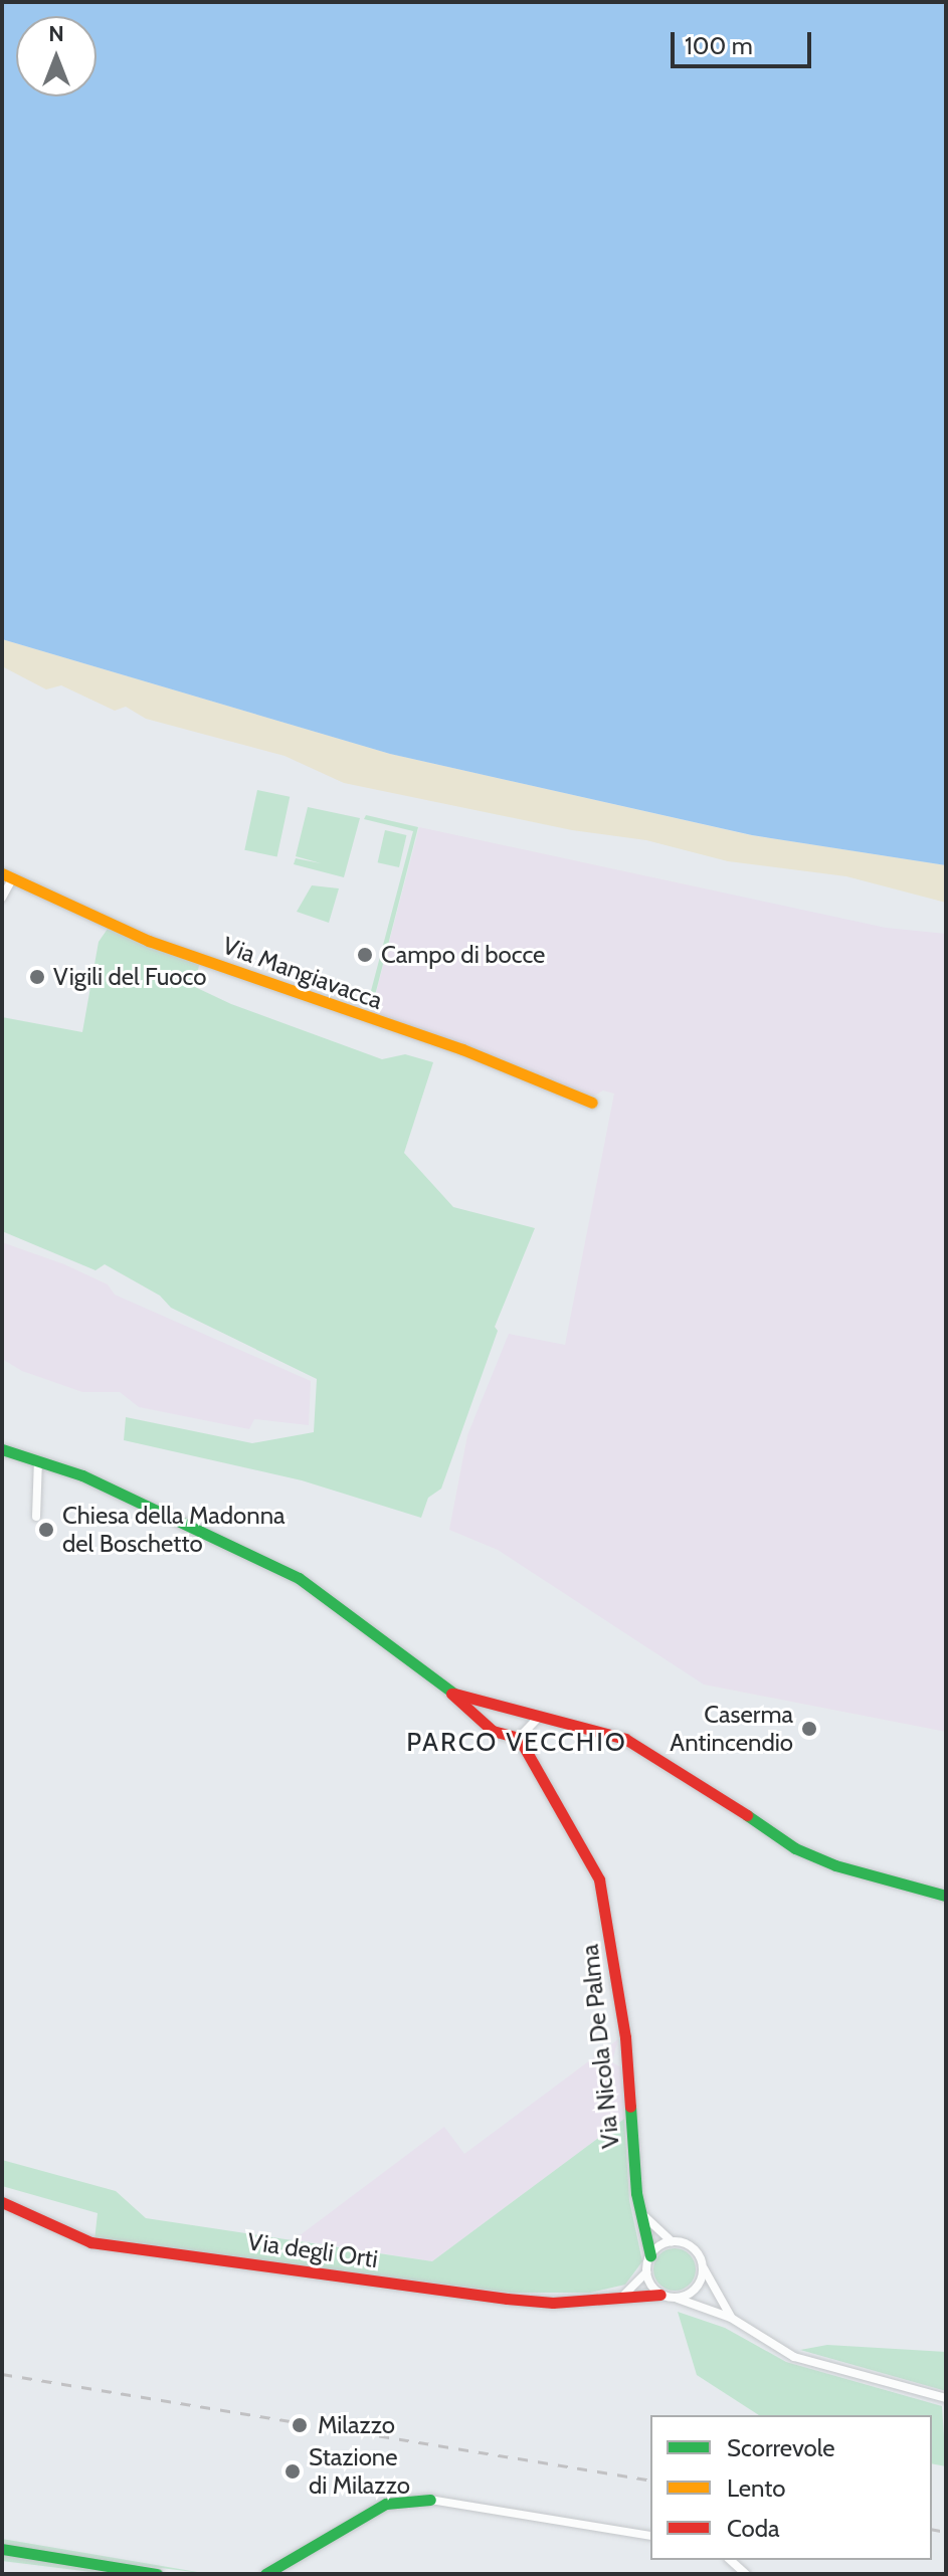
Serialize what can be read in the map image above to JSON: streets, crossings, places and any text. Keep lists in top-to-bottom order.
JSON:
{
  "streets": {
    "street": ["Via Mangiavacca", "Via Nicola De Palma", "Via degli Orti"]
  },
  "crossings": [
    ["Via Nicola De Palma", "Via degli Orti"]
  ],
  "districts": ["PARCO VECCHIO"],
  "places": [
    "Campo di bocce",
    "Vigili del Fuoco",
    "Chiesa della Madonna del Boschetto",
    "Caserma Antincendio",
    "Milazzo",
    "Stazione di Milazzo"
  ],
  "legend": ["Scorrevole", "Lento", "Coda"],
  "scale_bar": "100 m",
  "north": "top"
}
